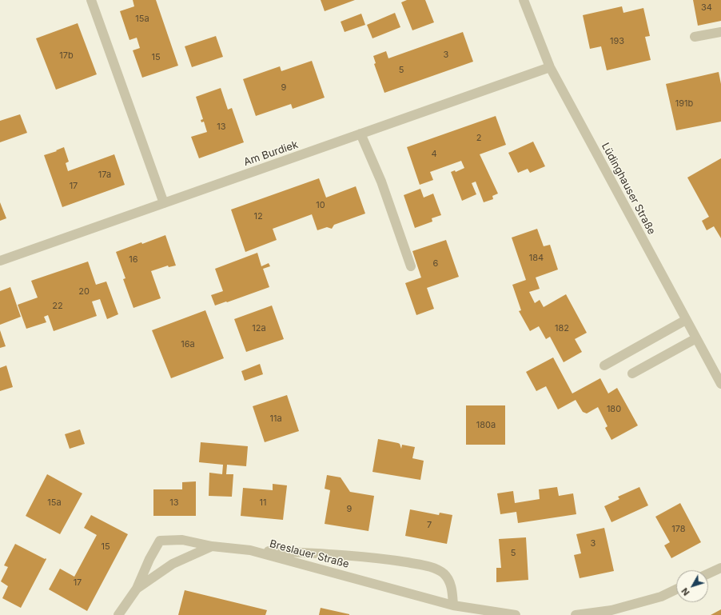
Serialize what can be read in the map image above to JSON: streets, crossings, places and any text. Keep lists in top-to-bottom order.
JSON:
{
  "streets": {
    "street": ["Am Burdiek", "Lüdinghauser Straße", "Breslauer Straße"]
  },
  "crossings": [
    ["Am Burdiek", "Lüdinghauser Straße"]
  ],
  "house_numbers": [
    "34",
    "15a",
    "193",
    "3",
    "17b",
    "15",
    "5",
    "9",
    "191b",
    "13",
    "2",
    "4",
    "17a",
    "17",
    "10",
    "12",
    "184",
    "16",
    "6",
    "20",
    "22",
    "12a",
    "182",
    "16a",
    "180",
    "11a",
    "180a",
    "15a",
    "13",
    "11",
    "9",
    "7",
    "178",
    "3",
    "15",
    "5",
    "17"
  ],
  "north": "bottom left"
}
